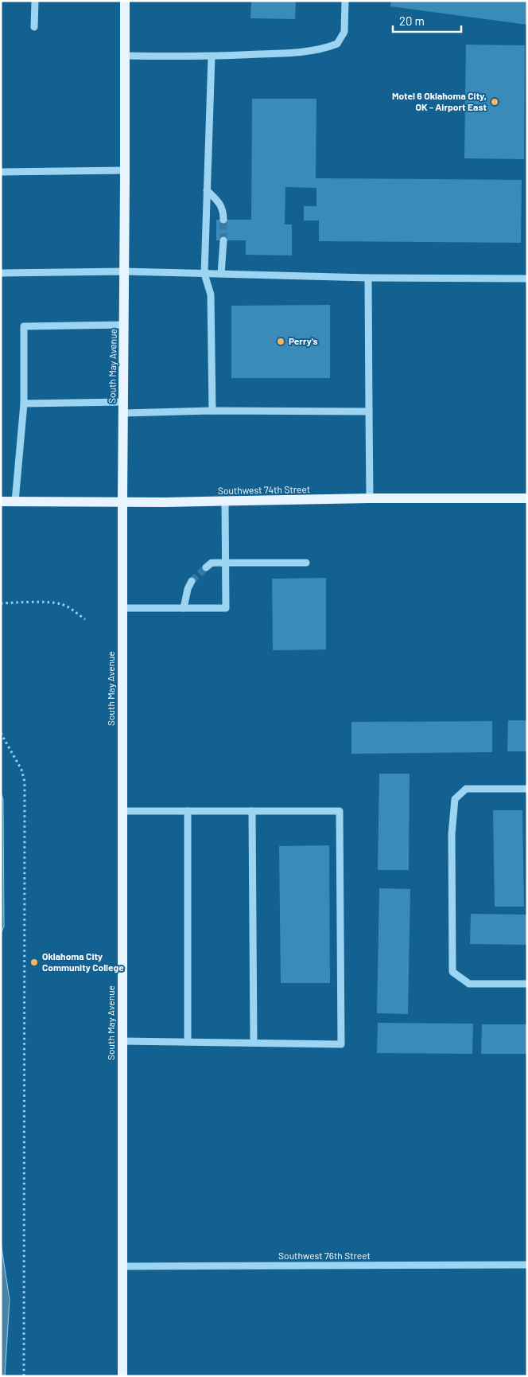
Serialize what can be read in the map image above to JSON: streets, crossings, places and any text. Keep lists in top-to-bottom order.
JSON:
{
  "streets": {
    "main road": ["South May Avenue", "Southwest 74th Street"],
    "street": ["Southwest 76th Street"]
  },
  "crossings": [
    ["South May Avenue", "Southwest 74th Street"],
    ["South May Avenue", "Southwest 76th Street"]
  ],
  "places": ["Motel 6 Oklahoma City, OK - Airport East", "Perry's", "Oklahoma City Community College"],
  "scale_bar": "20 m"
}
